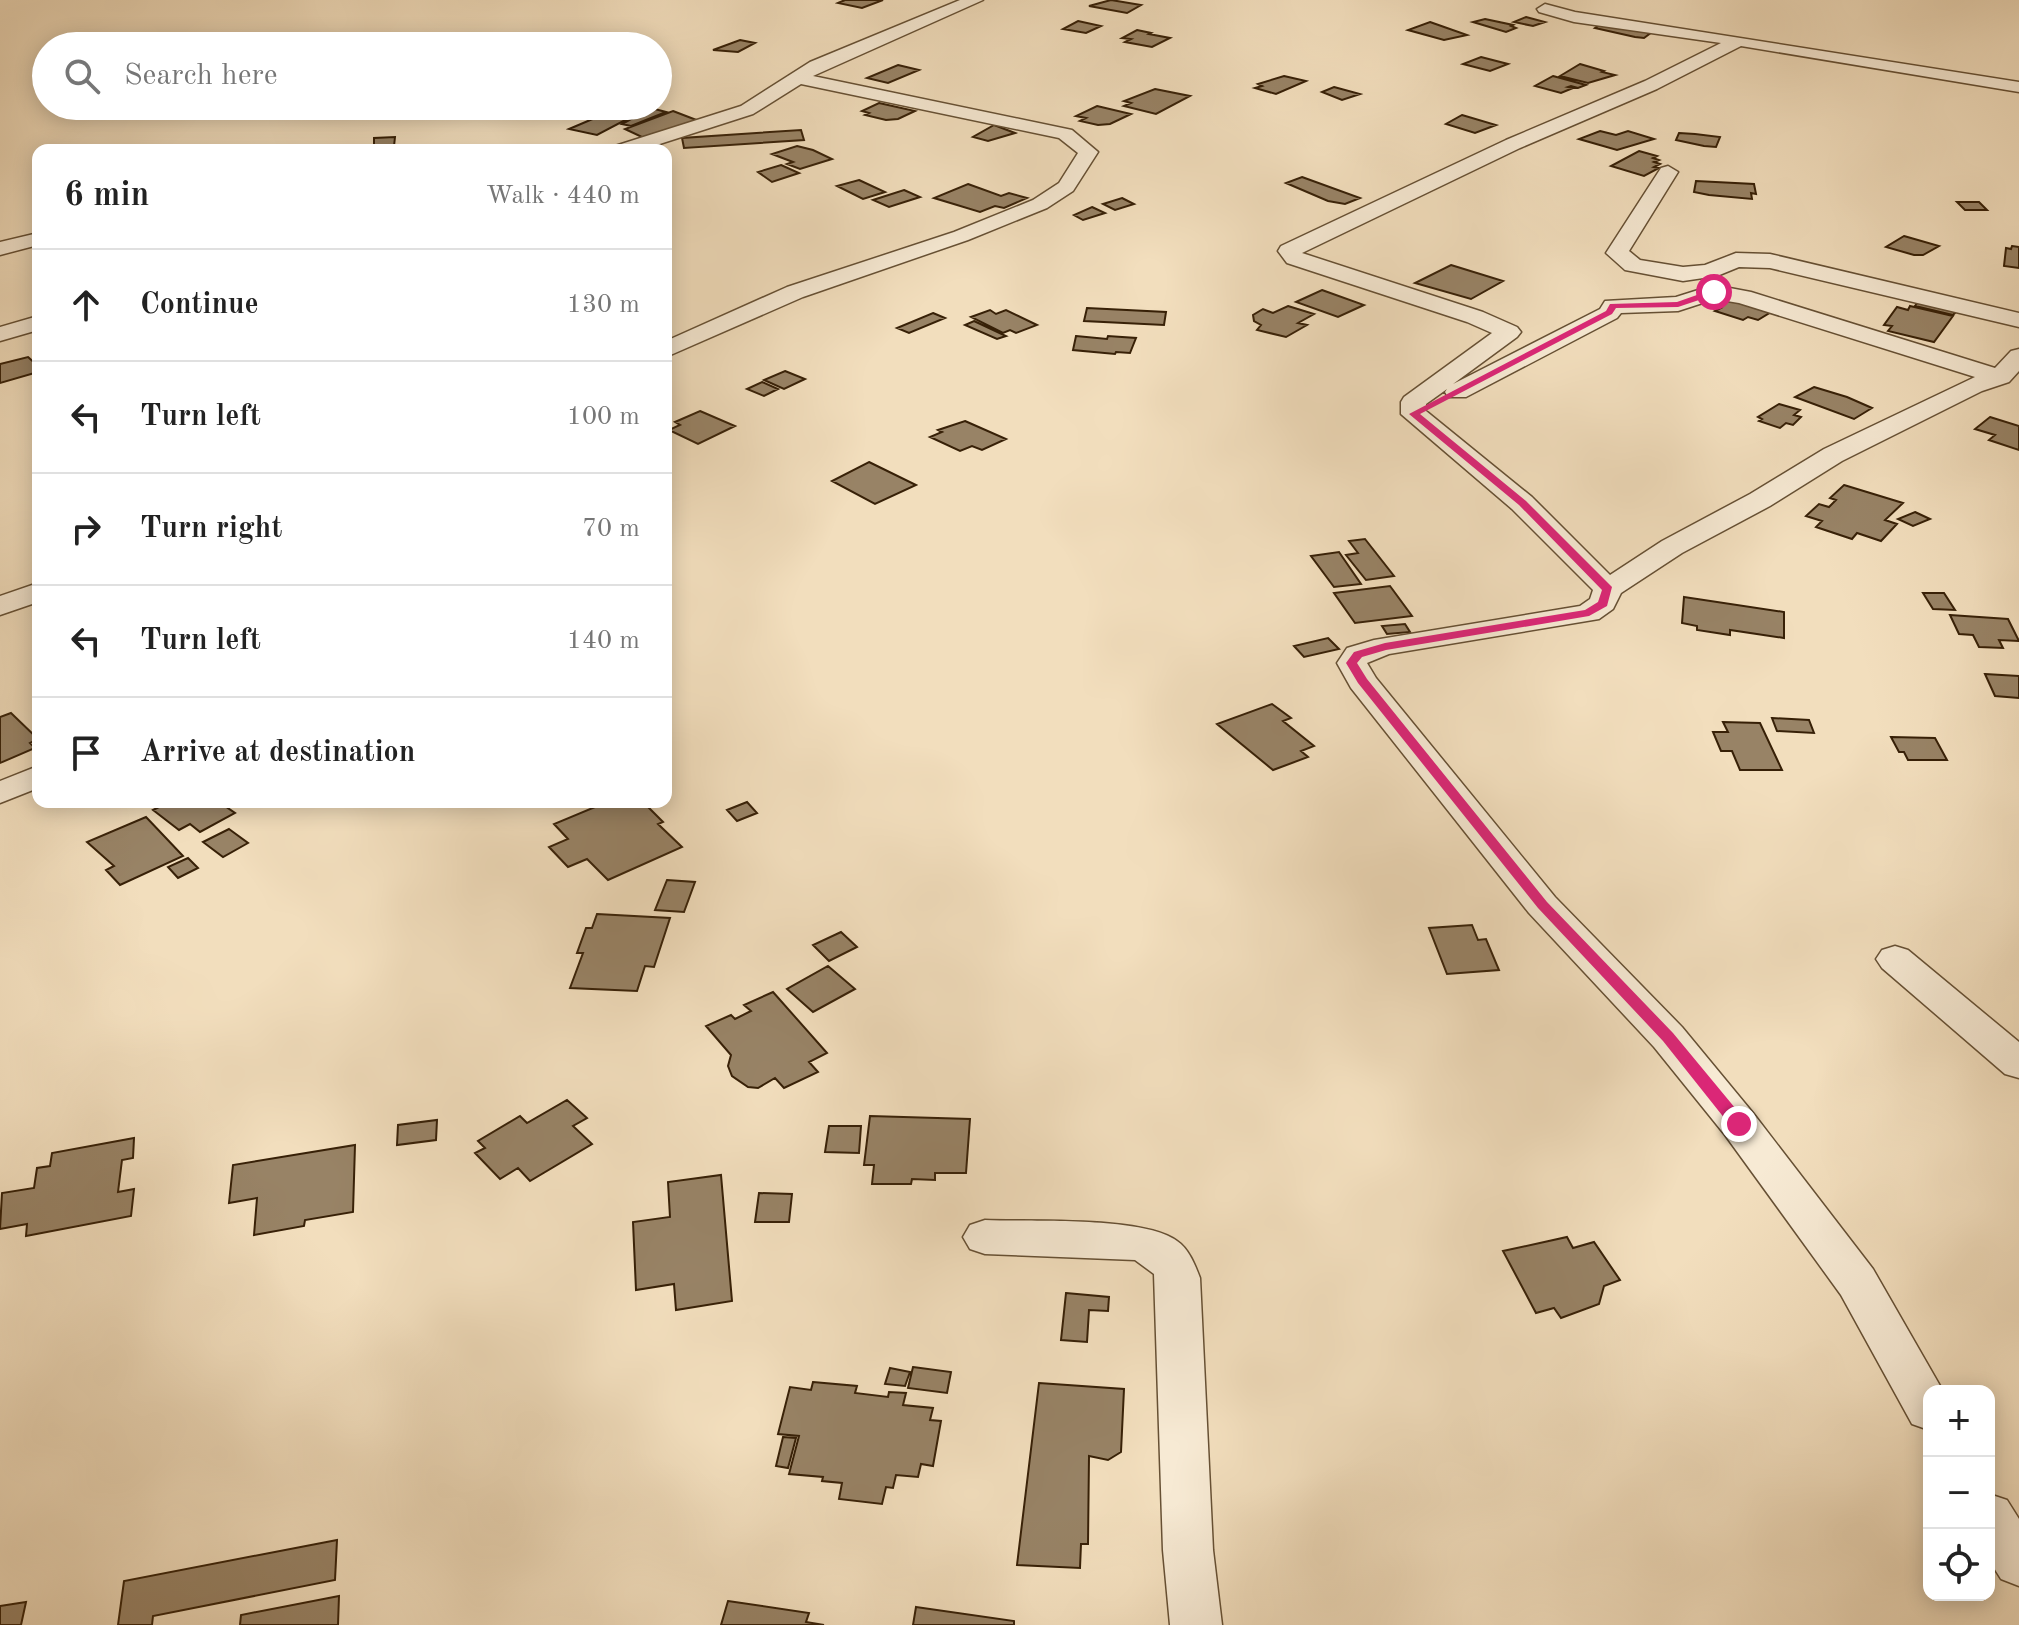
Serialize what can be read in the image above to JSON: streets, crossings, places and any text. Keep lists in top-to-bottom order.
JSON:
{
  "page": {
    "search": "Search here",
    "heading": ["6 min", "Walk · 440 m"],
    "list": [
      ["Continue", "130 m"],
      ["Turn left", "100 m"],
      ["Turn right", "70 m"],
      ["Turn left", "140 m"],
      "Arrive at destination"
    ],
    "map_buttons": ["+", "−"]
  }
}
